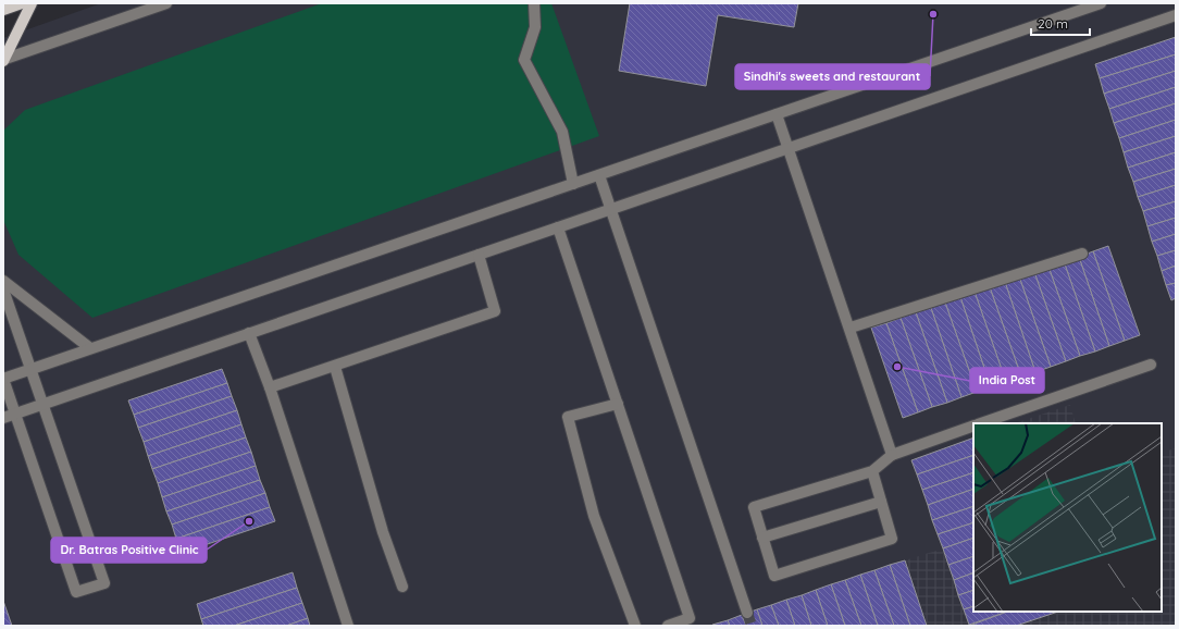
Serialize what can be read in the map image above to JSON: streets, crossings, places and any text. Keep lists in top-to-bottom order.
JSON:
{
  "places": ["Sindhi's sweets and restaurant", "India Post", "Dr. Batras Positive Clinic"],
  "scale_bar": "20 m"
}
